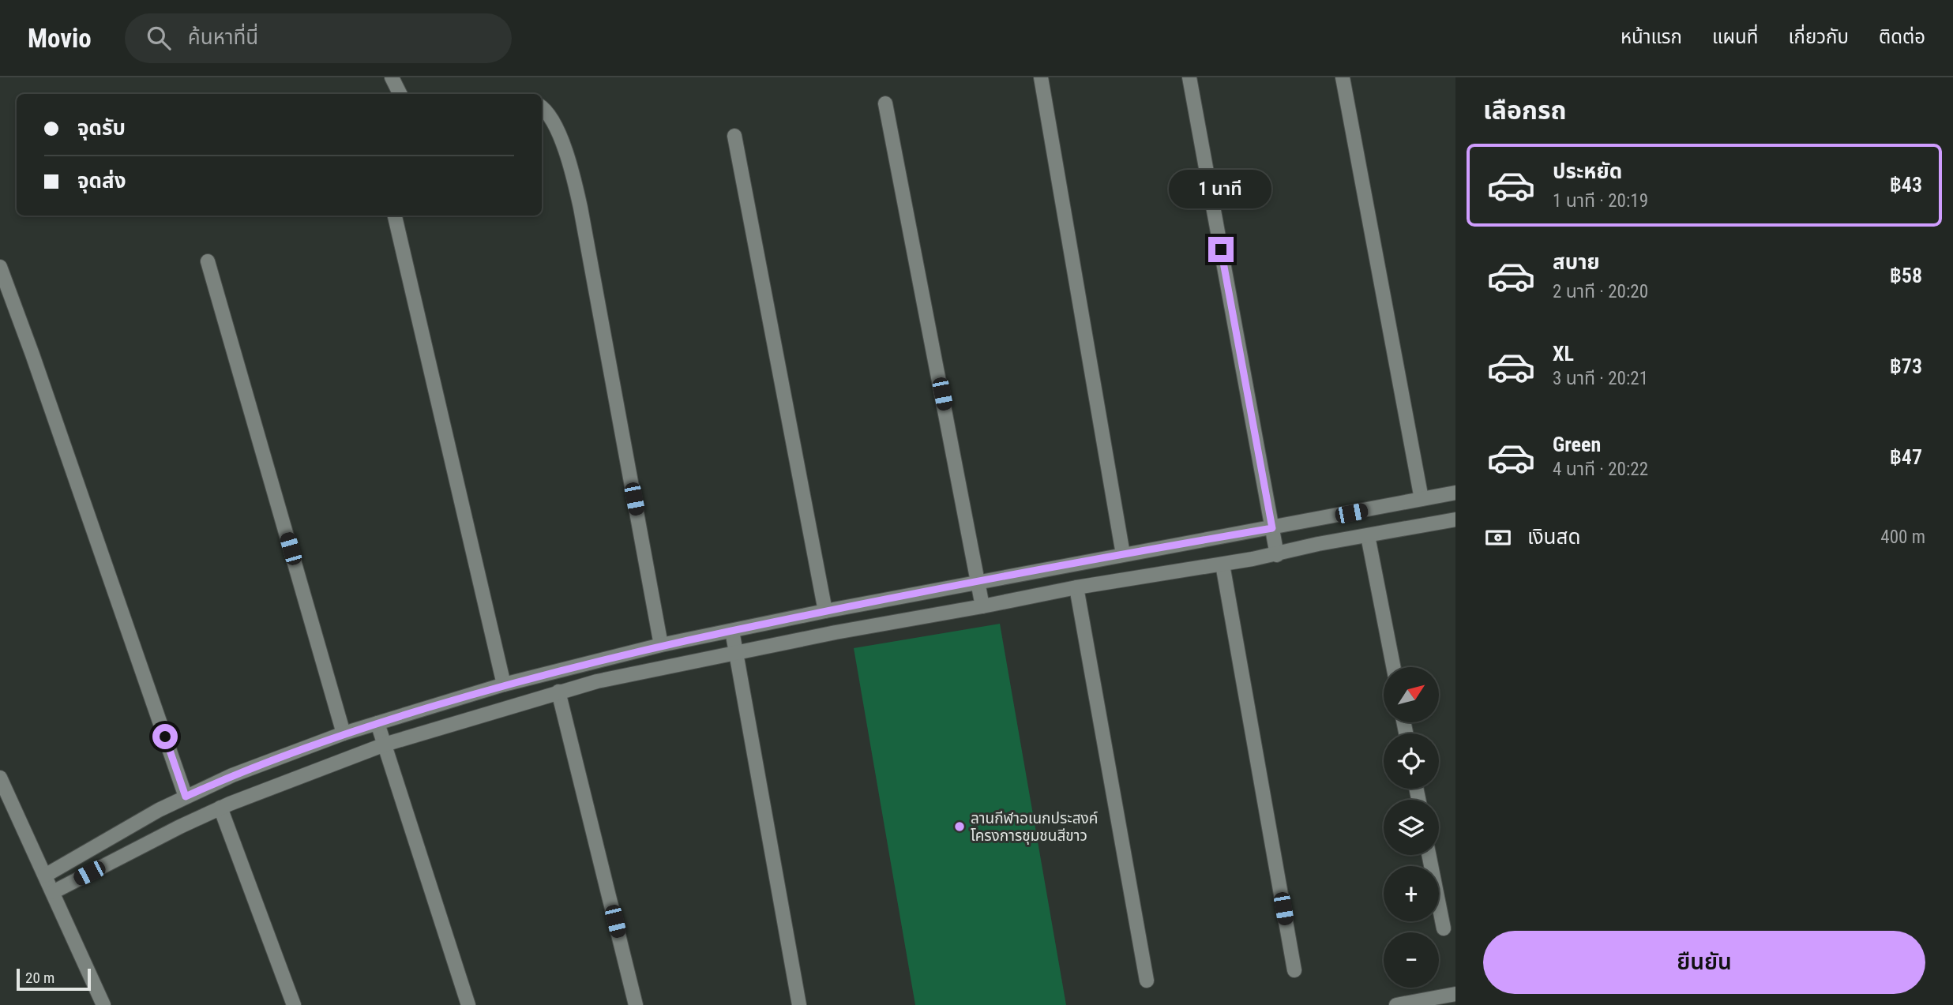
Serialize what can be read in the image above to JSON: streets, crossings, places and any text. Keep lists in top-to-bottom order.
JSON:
{
  "places": ["ลานกีฬาอเนกประสงค์ โครงการชุมชนสีขาว"],
  "scale_bar": "20 m",
  "north": "top right",
  "page": {
    "header": "Movio",
    "search": "ค้นหาที่นี่",
    "nav": [
      "หน้าแรก",
      "แผนที่",
      "เกี่ยวกับ",
      "ติดต่อ"
    ],
    "heading": "เลือกรถ",
    "banner": ["จุดรับ", "จุดส่ง"],
    "list": [
      {
        "name": "ประหยัด",
        "note": "1 นาที · 20:19",
        "value": "฿43"
      },
      {
        "name": "สบาย",
        "note": "2 นาที · 20:20",
        "value": "฿58"
      },
      {
        "name": "XL",
        "note": "3 นาที · 20:21",
        "value": "฿73"
      },
      {
        "name": "Green",
        "note": "4 นาที · 20:22",
        "value": "฿47"
      }
    ],
    "bubble": "1 นาที",
    "pay": ["เงินสด", "400 m"],
    "map_buttons": ["+", "−"],
    "buttons": "ยืนยัน",
    "scale": "20 m"
  }
}
